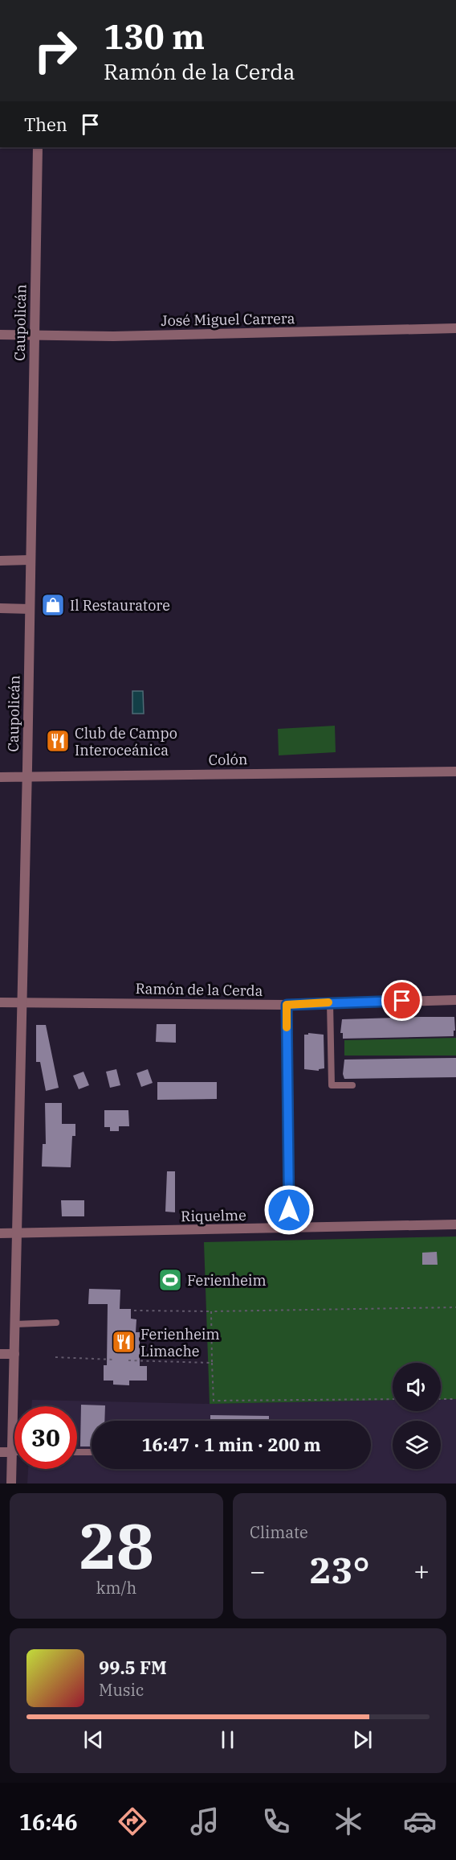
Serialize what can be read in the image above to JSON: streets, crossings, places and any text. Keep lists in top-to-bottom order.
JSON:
{
  "streets": {
    "street": [
      "José Miguel Carrera",
      "Caupolicán",
      "Colón",
      "Ramón de la Cerda",
      "Riquelme"
    ]
  },
  "crossings": [
    ["José Miguel Carrera", "Caupolicán"],
    ["Caupolicán", "Colón"],
    ["Caupolicán", "Ramón de la Cerda"],
    ["Caupolicán", "Riquelme"]
  ],
  "places": {
    "shop": ["Il Restauratore"],
    "restaurant": ["Club de Campo Interoceánica", "Ferienheim Limache"],
    "sports": ["Ferienheim"]
  },
  "page": {
    "turn": ["130 m", "Ramón de la Cerda"],
    "then": "Then",
    "limit": "30",
    "trip": "16:47 · 1 min · 200 m",
    "tile": [
      ["28", "km/h"],
      "Climate"
    ],
    "heat": ["−", "23°", "+"],
    "song": ["99.5 FM", "Music"],
    "tabs": "16:46"
  }
}
